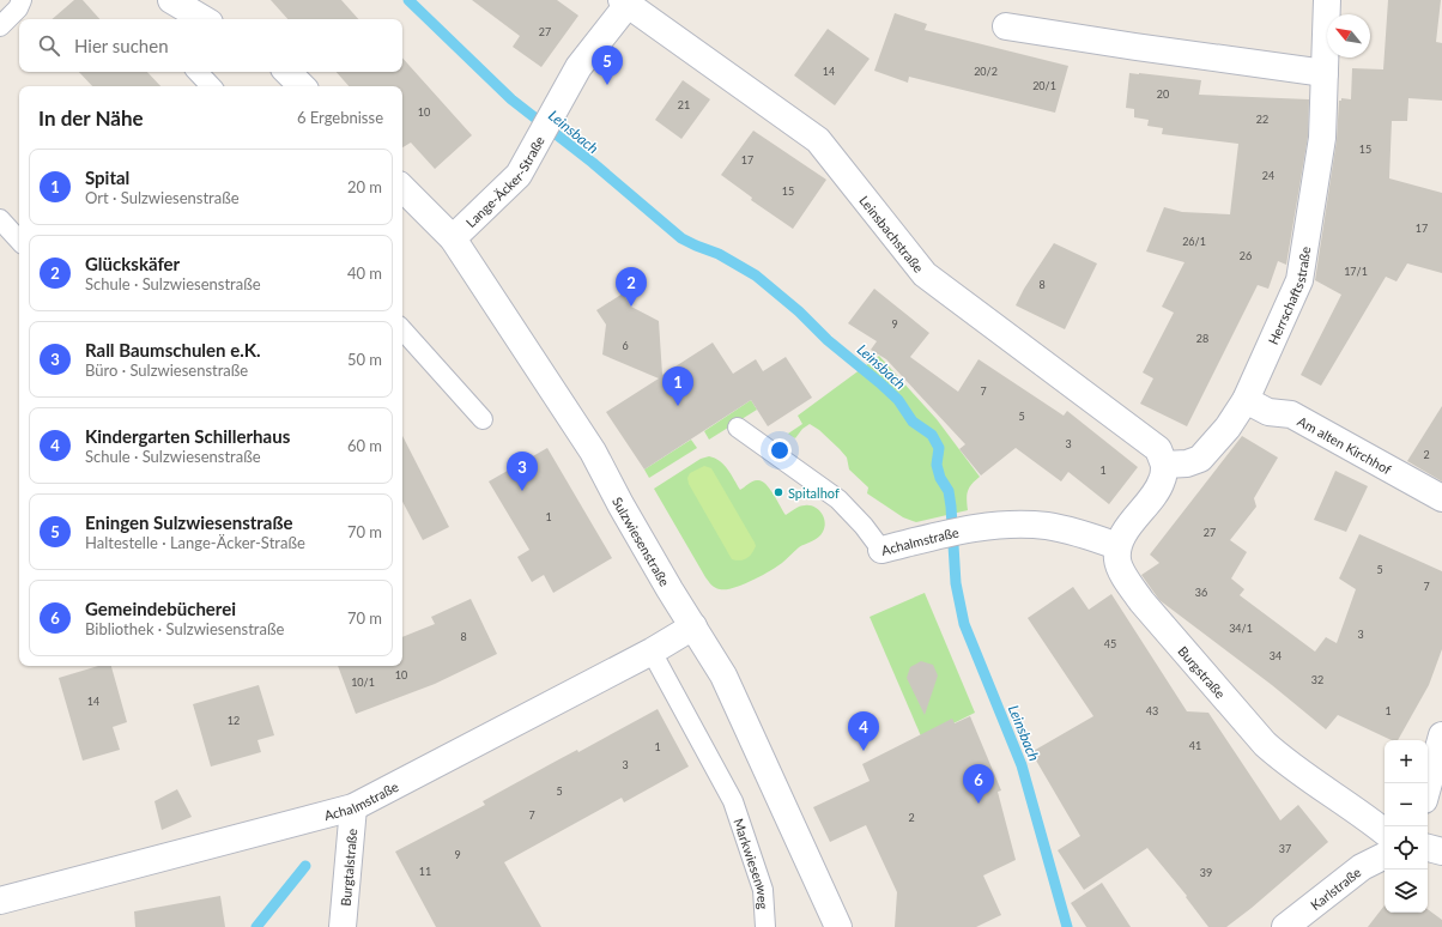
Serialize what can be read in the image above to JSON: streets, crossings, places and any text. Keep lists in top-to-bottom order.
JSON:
{
  "streets": {
    "street": [
      "Lange-Äcker-Straße",
      "Leinsbachstraße",
      "Herrschaftsstraße",
      "Am alten Kirchhof",
      "Achalmstraße",
      "Sulzwiesenstraße",
      "Burgstraße",
      "Burgtalstraße",
      "Karlstraße"
    ],
    "lane": ["Markwiesenweg"]
  },
  "crossings": [
    ["Lange-Äcker-Straße", "Leinsbachstraße"],
    ["Lange-Äcker-Straße", "Sulzwiesenstraße"],
    ["Leinsbachstraße", "Herrschaftsstraße"],
    ["Herrschaftsstraße", "Am alten Kirchhof"],
    ["Achalmstraße", "Sulzwiesenstraße"],
    ["Achalmstraße", "Burgstraße"],
    ["Achalmstraße", "Markwiesenweg"],
    ["Achalmstraße", "Burgtalstraße"]
  ],
  "water": ["Leinsbach"],
  "places": ["Spitalhof"],
  "house_numbers": [
    "27",
    "14",
    "20/2",
    "20/1",
    "20",
    "21",
    "10",
    "22",
    "15",
    "17",
    "24",
    "15",
    "17",
    "26/1",
    "26",
    "17/1",
    "8",
    "9",
    "28",
    "6",
    "7",
    "5",
    "3",
    "2",
    "1",
    "1",
    "27",
    "5",
    "7",
    "36",
    "34/1",
    "3",
    "8",
    "45",
    "34",
    "10",
    "32",
    "10/1",
    "14",
    "43",
    "1",
    "12",
    "41",
    "1",
    "3",
    "5",
    "7",
    "2",
    "37",
    "9",
    "11",
    "39"
  ],
  "north": "top left",
  "page": {
    "search": "Hier suchen",
    "pins": [
      "5",
      "2",
      "1",
      "3",
      "4",
      "6"
    ],
    "heading": ["In der Nähe", "6 Ergebnisse"],
    "list": [
      {
        "mark": "1",
        "name": "Spital",
        "note": "Ort · Sulzwiesenstraße",
        "value": "20 m"
      },
      {
        "mark": "2",
        "name": "Glückskäfer",
        "note": "Schule · Sulzwiesenstraße",
        "value": "40 m"
      },
      {
        "mark": "3",
        "name": "Rall Baumschulen e.K.",
        "note": "Büro · Sulzwiesenstraße",
        "value": "50 m"
      },
      {
        "mark": "4",
        "name": "Kindergarten Schillerhaus",
        "note": "Schule · Sulzwiesenstraße",
        "value": "60 m"
      },
      {
        "mark": "5",
        "name": "Eningen Sulzwiesenstraße",
        "note": "Haltestelle · Lange-Äcker-Straße",
        "value": "70 m"
      },
      {
        "mark": "6",
        "name": "Gemeindebücherei",
        "note": "Bibliothek · Sulzwiesenstraße",
        "value": "70 m"
      }
    ],
    "map_buttons": ["+", "−"]
  }
}
